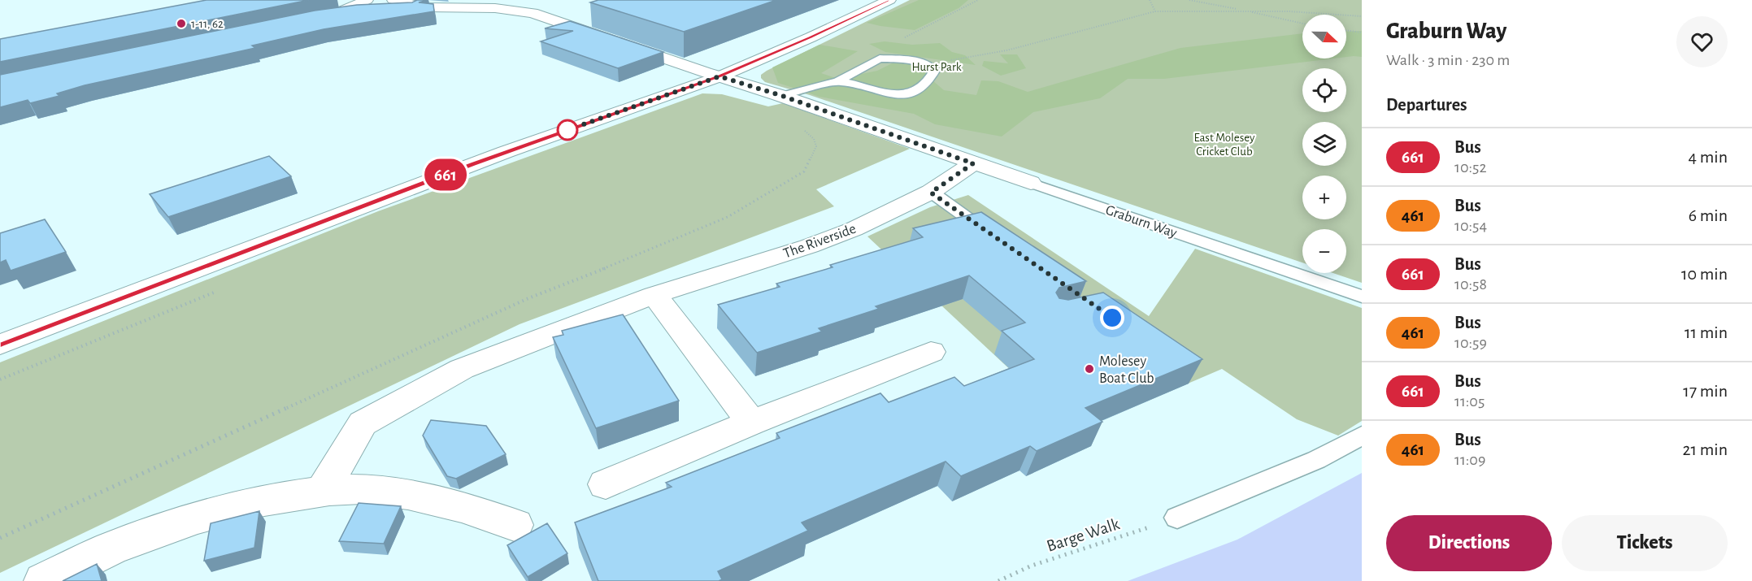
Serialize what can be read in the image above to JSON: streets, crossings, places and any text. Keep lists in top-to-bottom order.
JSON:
{
  "streets": {
    "street": ["Graburn Way", "The Riverside"],
    "path": ["Barge Walk"]
  },
  "crossings": [
    ["Graburn Way", "The Riverside"]
  ],
  "parks": ["Hurst Park", "East Molesey Cricket Club"],
  "places": ["1-11, 62", "Molesey Boat Club"],
  "lines": ["bus line 661"],
  "north": "right",
  "page": {
    "on_map": "661",
    "heading": [
      ["Graburn Way", "Walk · 3 min · 230 m"],
      "Departures"
    ],
    "map_buttons": ["+", "−"],
    "list": [
      {
        "mark": "661",
        "name": "Bus",
        "note": "10:52",
        "value": "4 min"
      },
      {
        "mark": "461",
        "name": "Bus",
        "note": "10:54",
        "value": "6 min"
      },
      {
        "mark": "661",
        "name": "Bus",
        "note": "10:58",
        "value": "10 min"
      },
      {
        "mark": "461",
        "name": "Bus",
        "note": "10:59",
        "value": "11 min"
      },
      {
        "mark": "661",
        "name": "Bus",
        "note": "11:05",
        "value": "17 min"
      },
      {
        "mark": "461",
        "name": "Bus",
        "note": "11:09",
        "value": "21 min"
      }
    ],
    "buttons": ["Directions", "Tickets"]
  }
}
